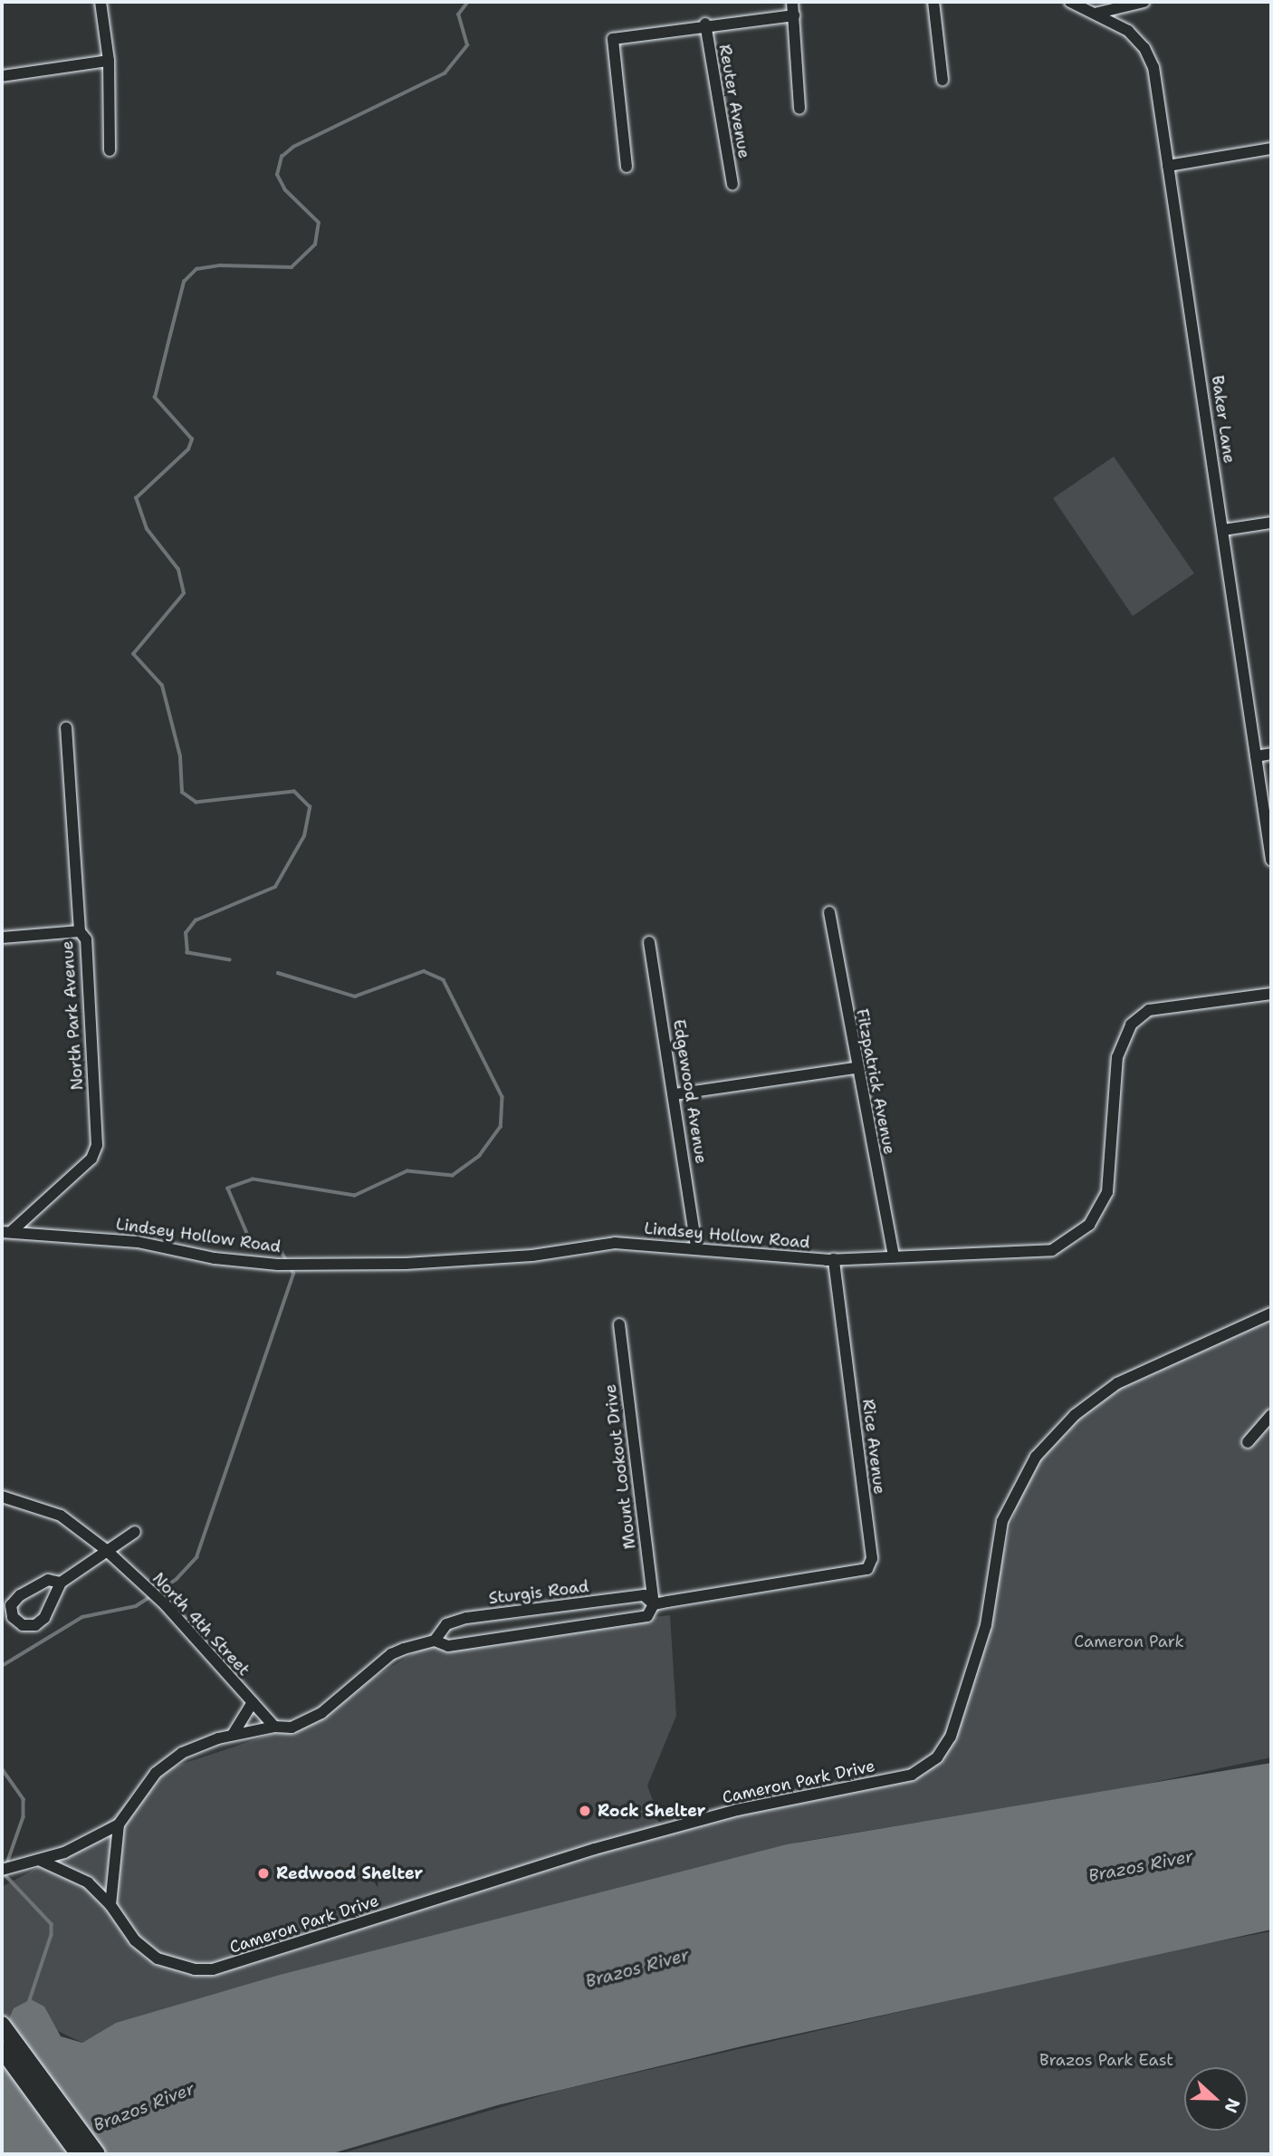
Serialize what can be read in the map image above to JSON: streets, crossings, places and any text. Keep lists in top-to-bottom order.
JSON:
{
  "streets": {
    "street": [
      "Reuter Avenue",
      "Baker Lane",
      "North Park Avenue",
      "Fitzpatrick Avenue",
      "Edgewood Avenue",
      "Lindsey Hollow Road",
      "Rice Avenue",
      "Mount Lookout Drive",
      "Sturgis Road",
      "North 4th Street",
      "Cameron Park Drive"
    ]
  },
  "crossings": [
    ["North Park Avenue", "Lindsey Hollow Road"],
    ["Fitzpatrick Avenue", "Lindsey Hollow Road"],
    ["Edgewood Avenue", "Lindsey Hollow Road"],
    ["Lindsey Hollow Road", "Rice Avenue"],
    ["Rice Avenue", "Sturgis Road"],
    ["Mount Lookout Drive", "Sturgis Road"],
    ["Sturgis Road", "North 4th Street"],
    ["Sturgis Road", "Cameron Park Drive"]
  ],
  "water": ["Brazos River"],
  "parks": ["Cameron Park", "Brazos Park East"],
  "places": ["Rock Shelter", "Redwood Shelter"],
  "north": "right"
}
